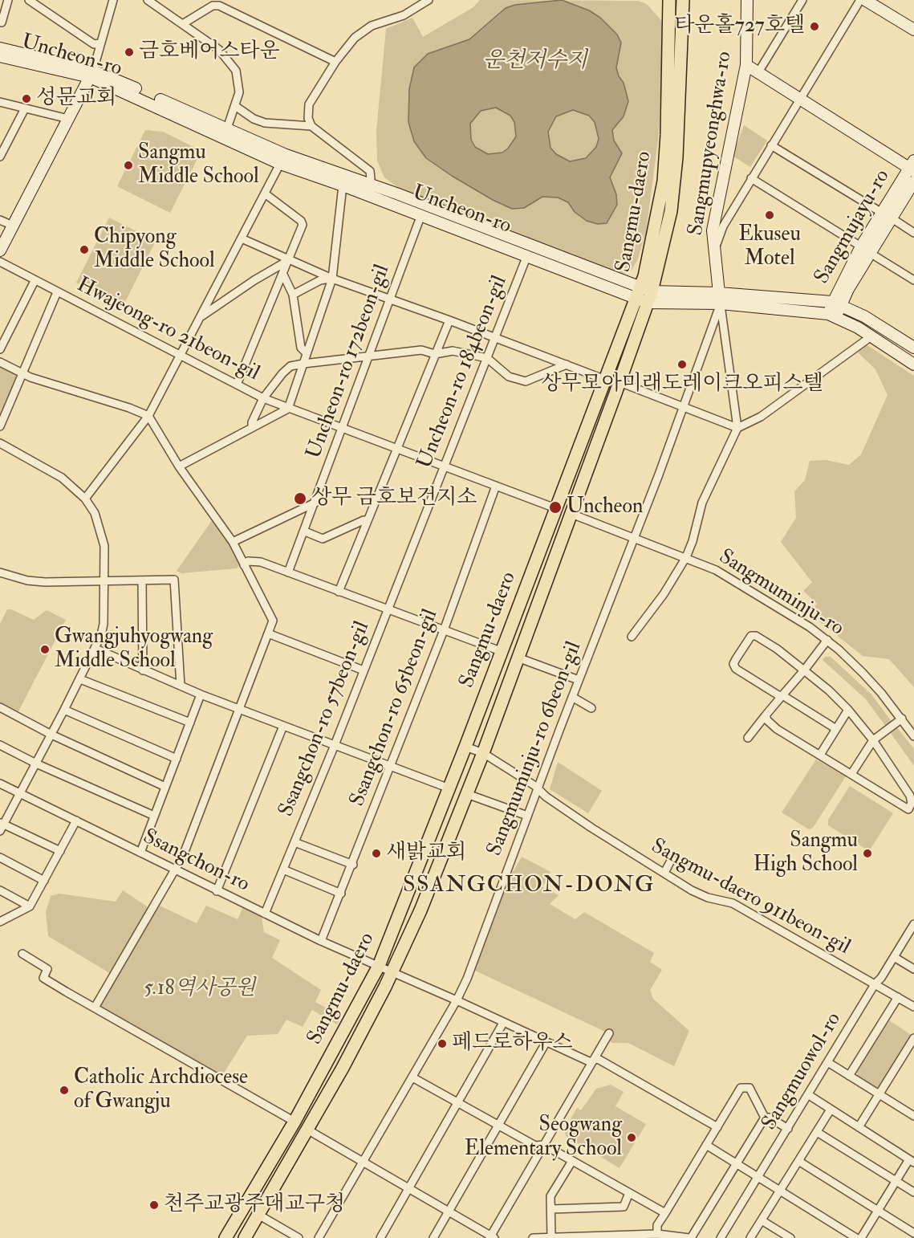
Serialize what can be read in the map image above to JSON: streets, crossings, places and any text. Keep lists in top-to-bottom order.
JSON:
{
  "streets": {
    "main road": ["Sangmu-daero"],
    "street": [
      "Uncheon-ro",
      "Sangmupyeonghwa-ro",
      "Sangmujayu-ro",
      "Hwajeong-ro 21beon-gil",
      "Uncheon-ro 172beon-gil",
      "Uncheon-ro 184beon-gil",
      "Sangmuminju-ro",
      "Ssangchon-ro 65beon-gil",
      "Ssangchon-ro 57beon-gil",
      "Sangmuminju-ro 6beon-gil",
      "Ssangchon-ro",
      "Sangmu-daero 911beon-gil",
      "Sangmuowol-ro"
    ]
  },
  "crossings": [
    ["Uncheon-ro", "Sangmupyeonghwa-ro"],
    ["Uncheon-ro", "Sangmu-daero"],
    ["Uncheon-ro", "Sangmujayu-ro"],
    ["Uncheon-ro", "Uncheon-ro 172beon-gil"],
    ["Uncheon-ro", "Uncheon-ro 184beon-gil"],
    ["Uncheon-ro", "Sangmuminju-ro 6beon-gil"],
    ["Sangmupyeonghwa-ro", "Sangmuminju-ro 6beon-gil"],
    ["Sangmu-daero", "Hwajeong-ro 21beon-gil"],
    ["Sangmu-daero", "Sangmuminju-ro"],
    ["Sangmu-daero", "Ssangchon-ro"],
    ["Sangmu-daero", "Sangmu-daero 911beon-gil"],
    ["Hwajeong-ro 21beon-gil", "Uncheon-ro 172beon-gil"],
    ["Hwajeong-ro 21beon-gil", "Uncheon-ro 184beon-gil"],
    ["Hwajeong-ro 21beon-gil", "Ssangchon-ro 65beon-gil"],
    ["Uncheon-ro 184beon-gil", "Ssangchon-ro 57beon-gil"],
    ["Sangmuminju-ro", "Sangmuminju-ro 6beon-gil"],
    ["Ssangchon-ro 65beon-gil", "Ssangchon-ro 57beon-gil"],
    ["Ssangchon-ro 65beon-gil", "Ssangchon-ro"],
    ["Ssangchon-ro 57beon-gil", "Ssangchon-ro"],
    ["Sangmuminju-ro 6beon-gil", "Ssangchon-ro"],
    ["Sangmuminju-ro 6beon-gil", "Sangmu-daero 911beon-gil"],
    ["Sangmu-daero 911beon-gil", "Sangmuowol-ro"]
  ],
  "districts": ["SSANGCHON-DONG"],
  "water": ["운천저수지"],
  "parks": ["5.18역사공원"],
  "places": [
    "타운홀727호텔",
    "금호베어스타운",
    "성문교회",
    "Sangmu Middle School",
    "Ekuseu Motel",
    "Chipyong Middle School",
    "상무모아미래도레이크오피스텔",
    "상무 금호보건지소",
    "Uncheon",
    "Gwangjuhyogwang Middle School",
    "새밝교회",
    "Sangmu High School",
    "페드로하우스",
    "Catholic Archdiocese of Gwangju",
    "Seogwang Elementary School",
    "천주교광주대교구청"
  ]
}
